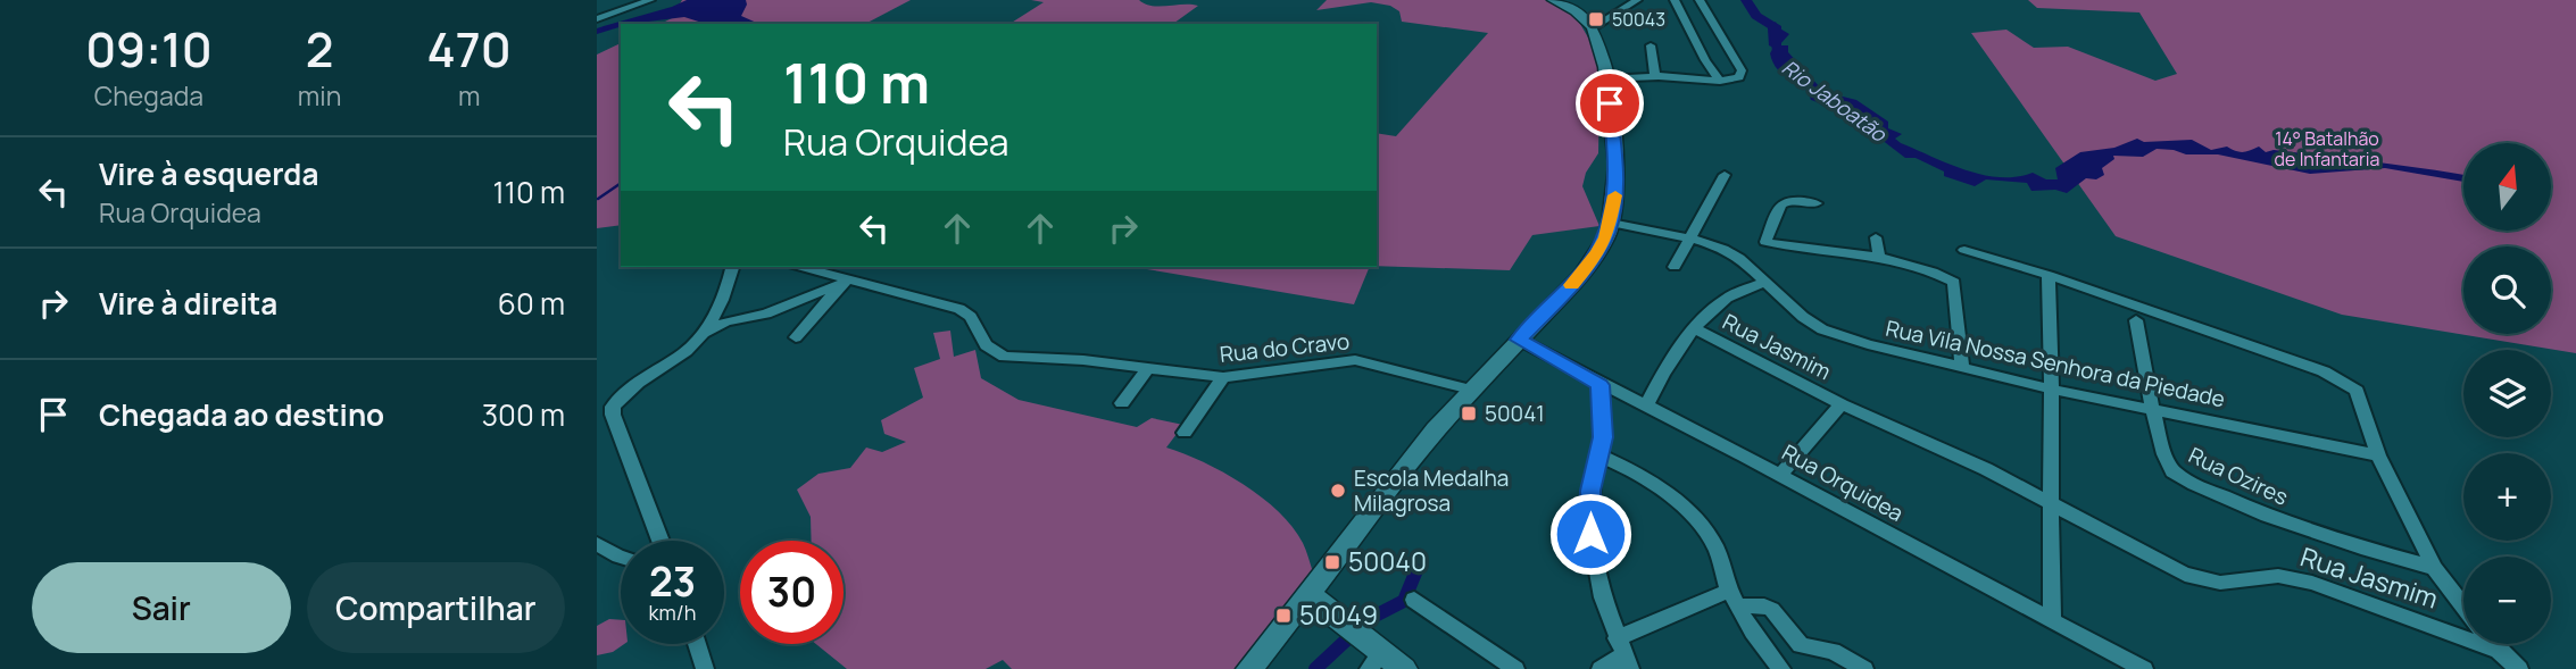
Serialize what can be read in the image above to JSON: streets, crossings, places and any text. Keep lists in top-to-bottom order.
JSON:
{
  "streets": {
    "street": [
      "Rua Jasmim",
      "Rua do Cravo",
      "Rua Vila Nossa Senhora da Piedade",
      "Rua Ozires",
      "Rua Orquidea"
    ]
  },
  "crossings": [
    ["Rua Jasmim", "Rua Vila Nossa Senhora da Piedade"],
    ["Rua Jasmim", "Rua Orquidea"],
    ["Rua Vila Nossa Senhora da Piedade", "Rua Ozires"]
  ],
  "water": ["Rio Jaboatão"],
  "parks": ["14° Batalhão de Infantaria"],
  "places": {
    "transit": [
      "50043",
      "50041",
      "50040",
      "50049"
    ],
    "other": ["Escola Medalha Milagrosa"]
  },
  "north": "top",
  "page": {
    "eta": [
      "09:10",
      "Chegada",
      "2",
      "min",
      "470",
      "m"
    ],
    "turn": ["110 m", "Rua Orquidea"],
    "list": [
      {
        "name": "Vire à esquerda",
        "note": "Rua Orquidea",
        "value": "110 m"
      },
      {
        "name": "Vire à direita",
        "value": "60 m"
      },
      {
        "name": "Chegada ao destino",
        "value": "300 m"
      }
    ],
    "map_buttons": ["+", "−"],
    "speed": "23 km/h",
    "limit": "30",
    "buttons": ["Sair", "Compartilhar"]
  }
}
